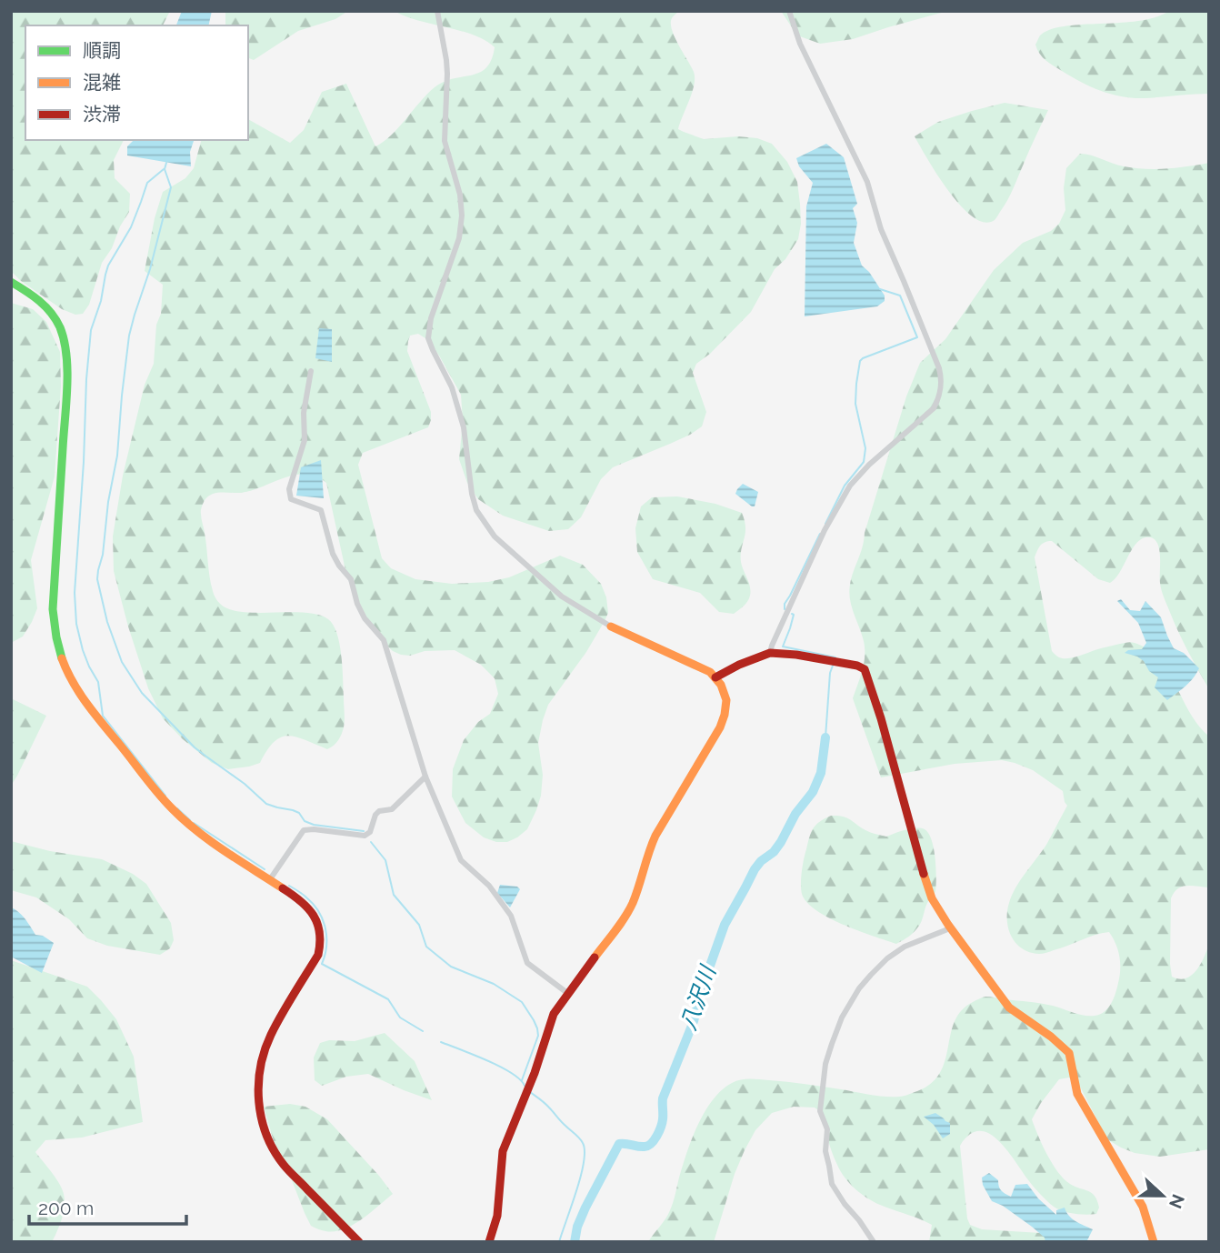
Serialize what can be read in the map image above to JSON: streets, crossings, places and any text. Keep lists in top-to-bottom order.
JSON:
{
  "water": ["八沢川"],
  "legend": ["順調", "混雑", "渋滞"],
  "scale_bar": "200 m",
  "north": "right"
}
